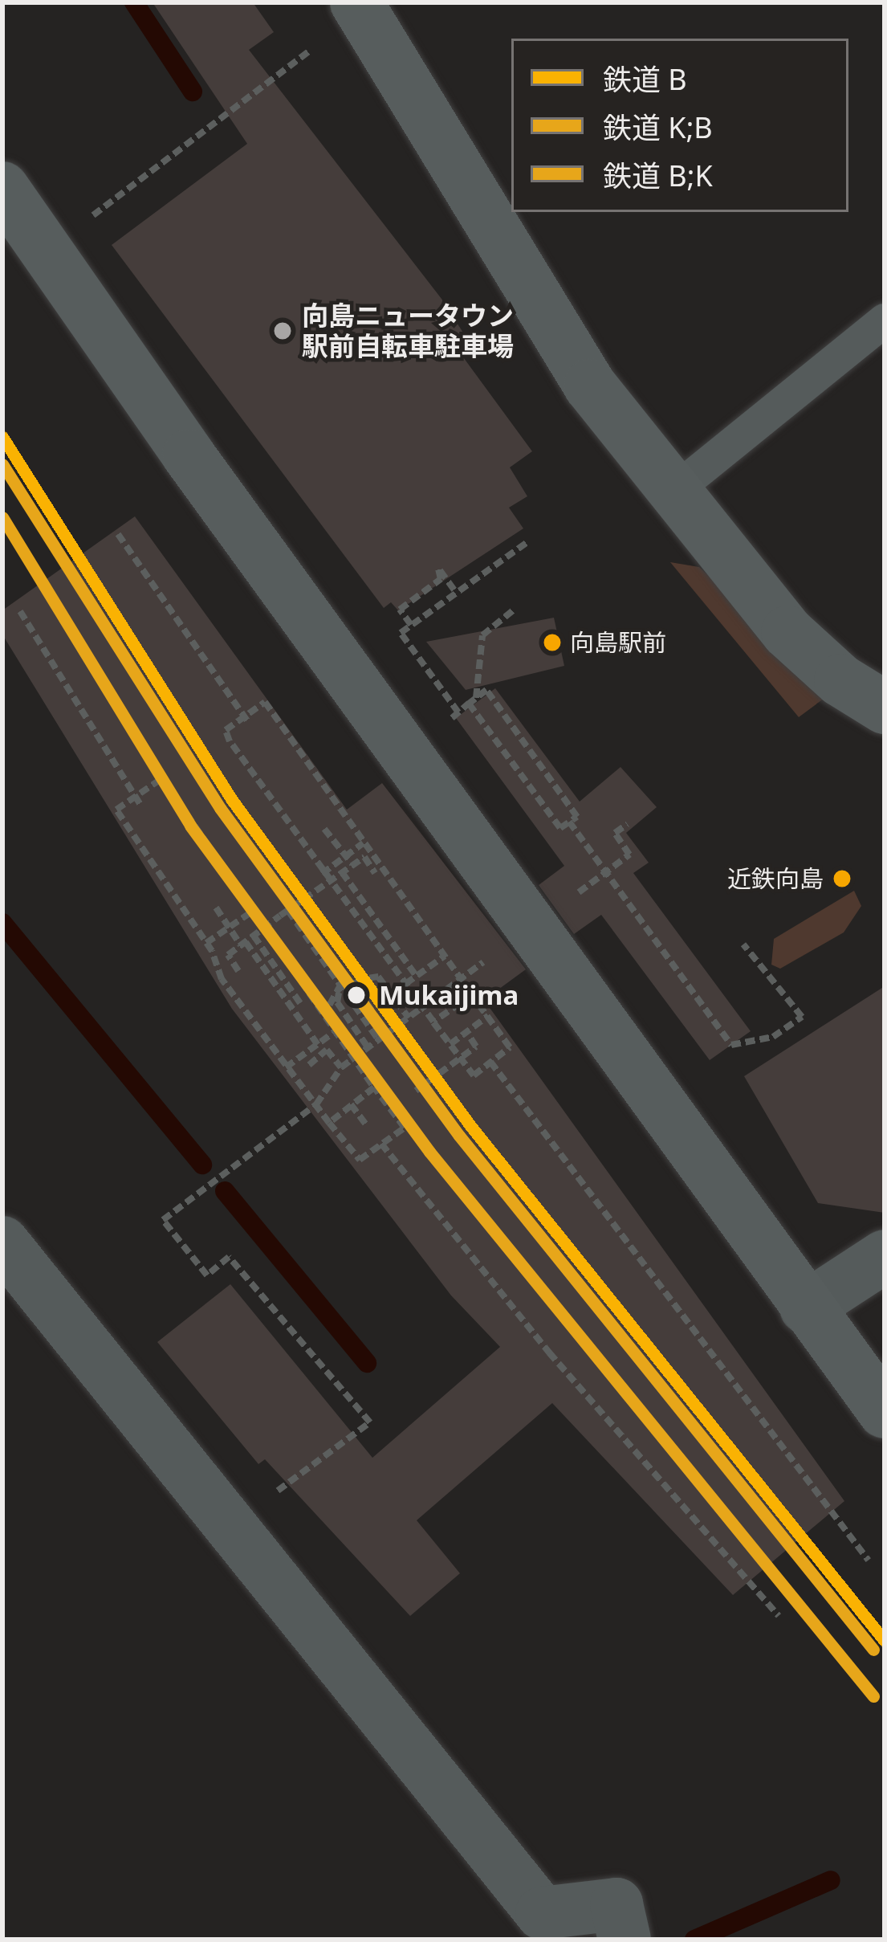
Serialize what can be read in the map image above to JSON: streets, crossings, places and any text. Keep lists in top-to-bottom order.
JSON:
{
  "places": [
    "向島ニュータウン 駅前自転車駐車場",
    "向島駅前",
    "近鉄向島",
    "Mukaijima"
  ],
  "lines": ["rail line B", "rail line K;B", "rail line B;K"],
  "legend": ["鉄道 B", "鉄道 K;B", "鉄道 B;K"]
}
